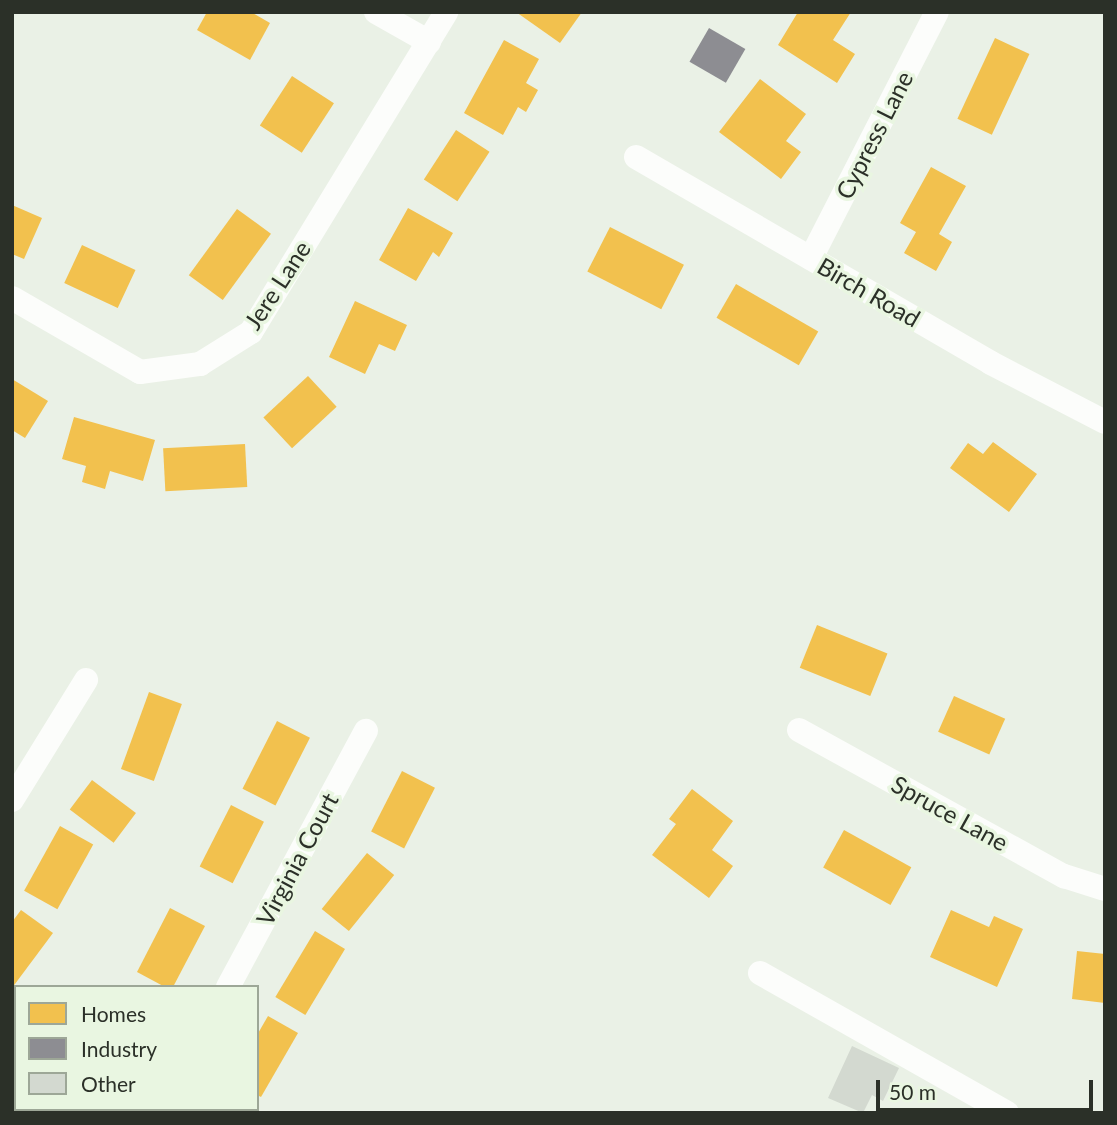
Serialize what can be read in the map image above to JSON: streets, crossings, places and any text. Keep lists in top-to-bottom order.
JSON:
{
  "streets": {
    "street": [
      "Cypress Lane",
      "Jere Lane",
      "Birch Road",
      "Spruce Lane",
      "Virginia Court"
    ]
  },
  "crossings": [
    ["Cypress Lane", "Birch Road"]
  ],
  "legend": ["Homes", "Industry", "Other"],
  "scale_bar": "50 m"
}
